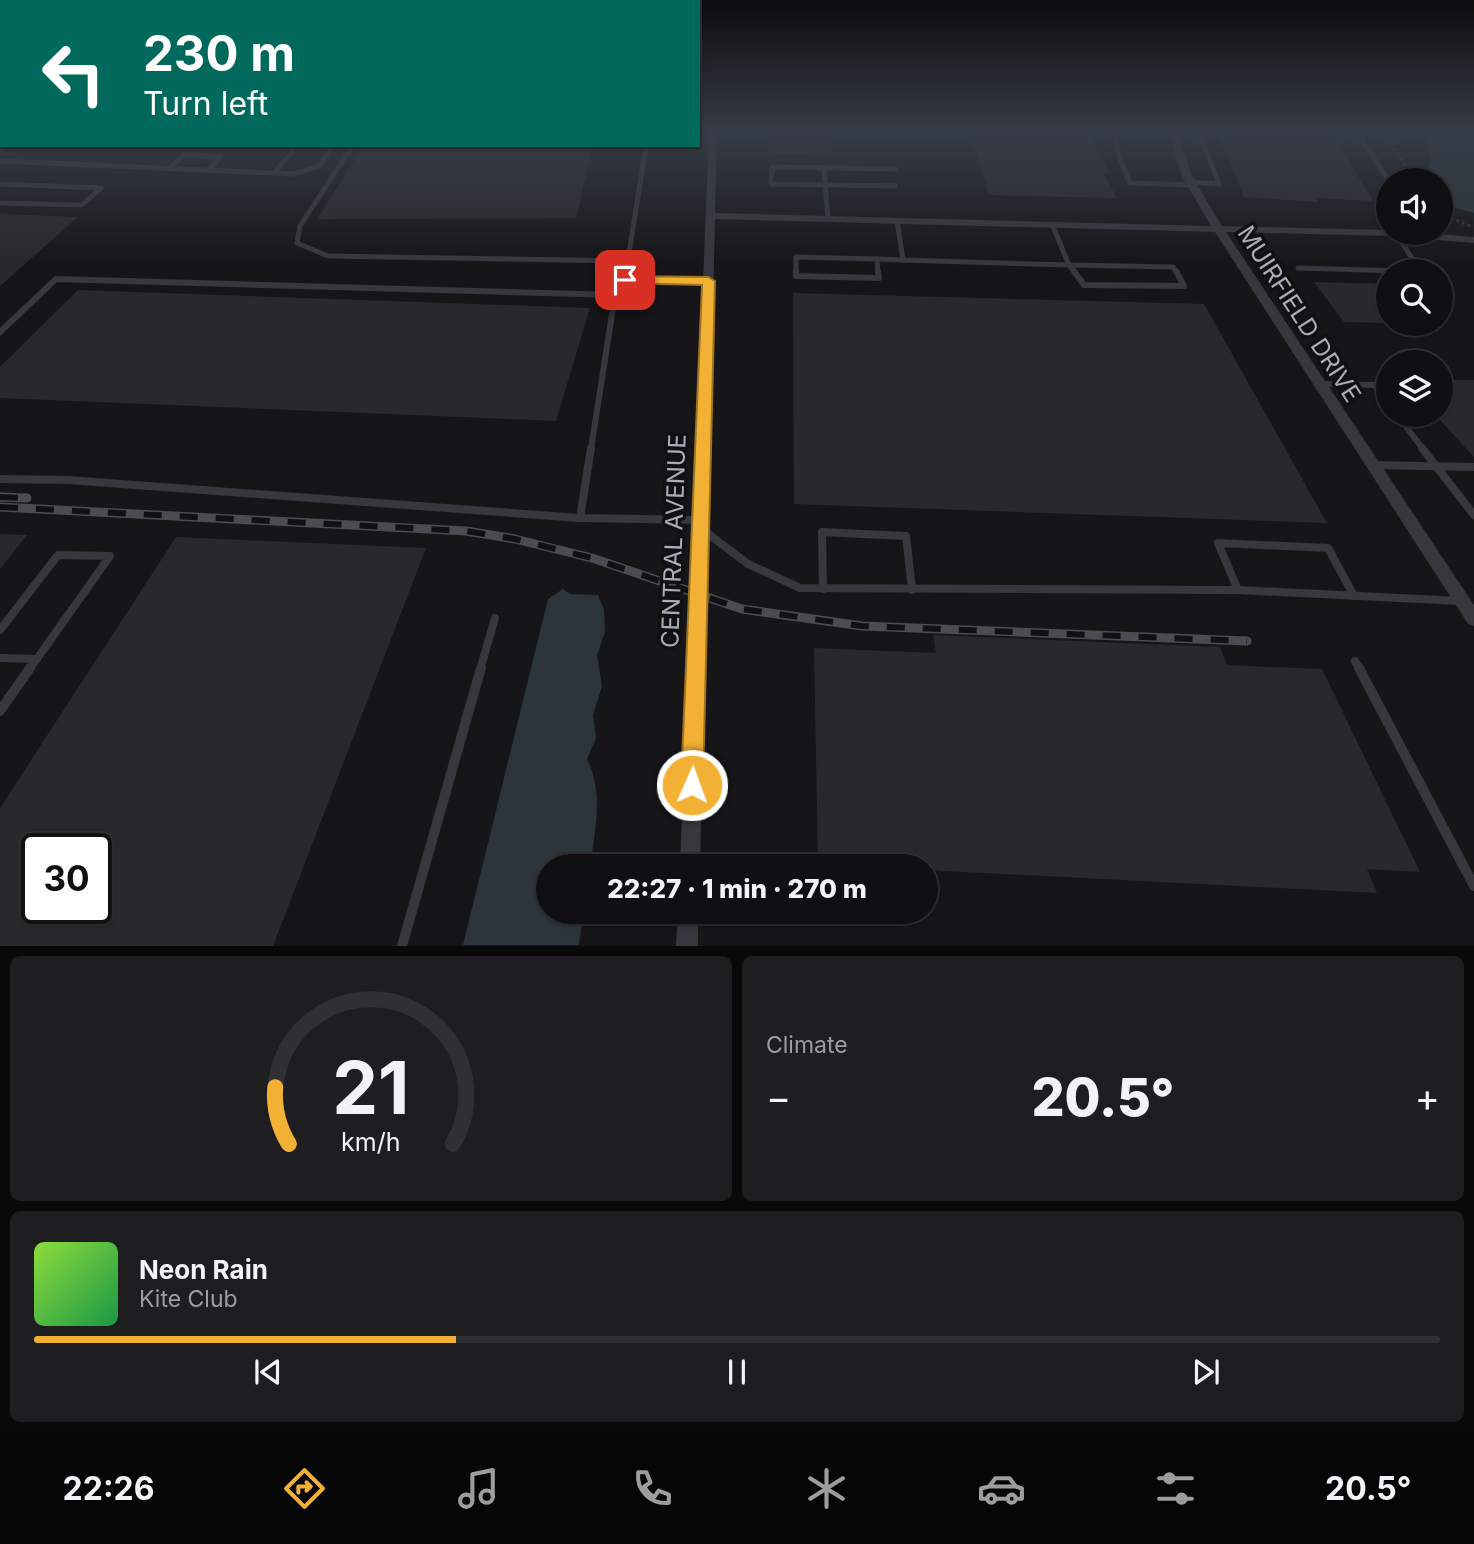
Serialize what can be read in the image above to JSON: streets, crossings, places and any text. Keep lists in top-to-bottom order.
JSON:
{
  "streets": {
    "street": ["MUIRFIELD DRIVE", "CENTRAL AVENUE"]
  },
  "page": {
    "turn": ["230 m", "Turn left"],
    "limit": "30",
    "trip": "22:27 · 1 min · 270 m",
    "tile": "Climate",
    "heat": ["−", "20.5°", "+"],
    "song": ["Neon Rain", "Kite Club"],
    "tabs": ["22:26", "20.5°"],
    "gauge": ["21", "km/h"]
  }
}
